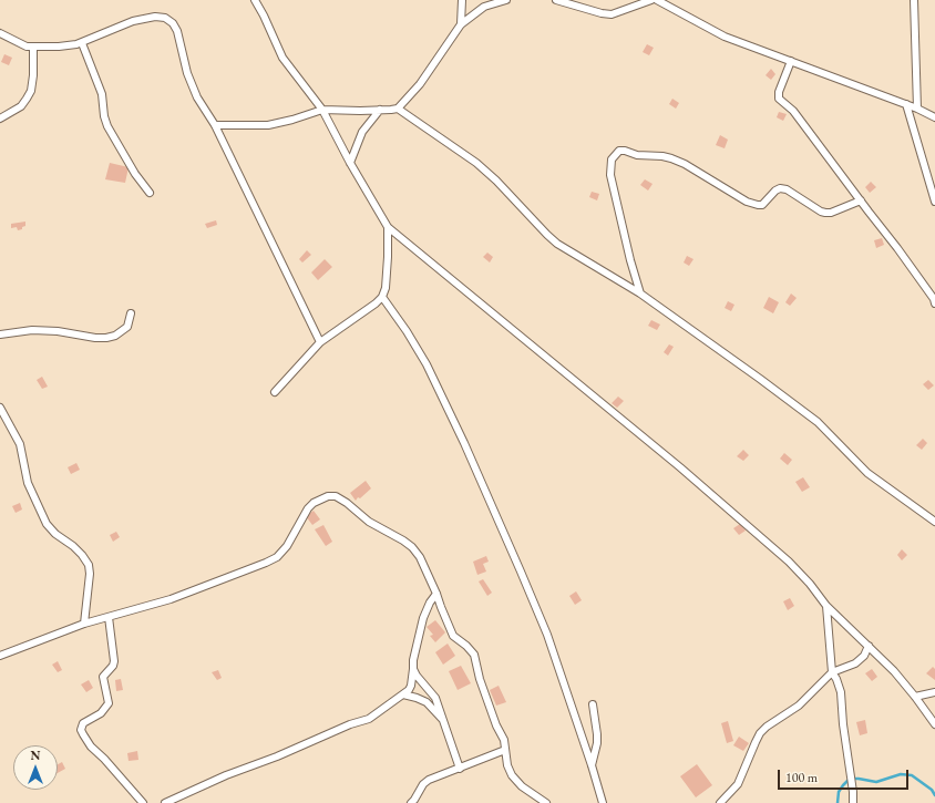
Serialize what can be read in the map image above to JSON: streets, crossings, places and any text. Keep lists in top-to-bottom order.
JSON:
{
  "scale_bar": "100 m",
  "north": "top"
}
